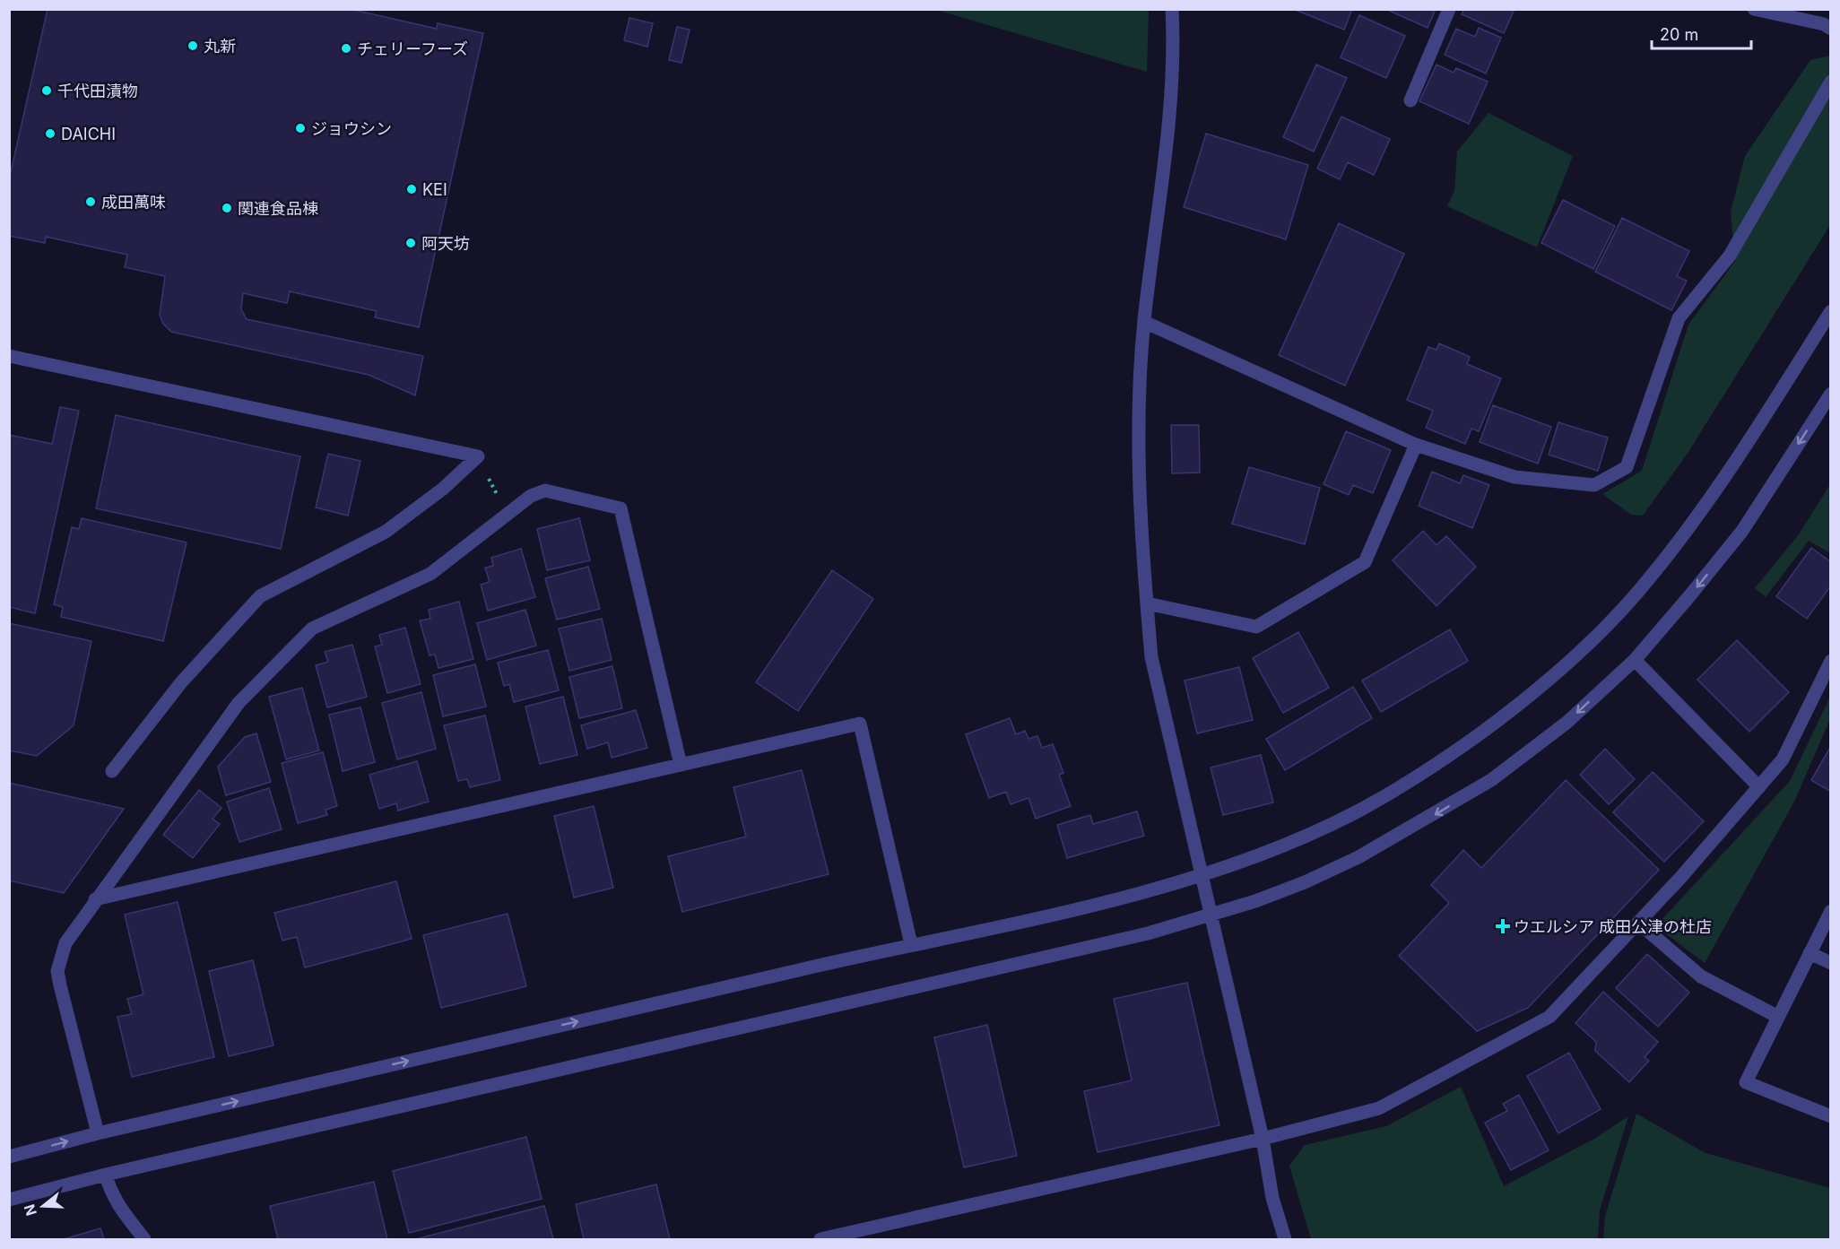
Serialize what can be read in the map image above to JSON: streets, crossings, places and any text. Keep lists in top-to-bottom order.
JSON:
{
  "places": {
    "other": [
      "丸新",
      "チェリーフーズ",
      "千代田漬物",
      "ジョウシン",
      "DAICHI",
      "KEI",
      "成田萬味",
      "関連食品棟",
      "阿天坊"
    ],
    "health": ["ウエルシア 成田公津の杜店"]
  },
  "scale_bar": "20 m",
  "north": "left"
}
